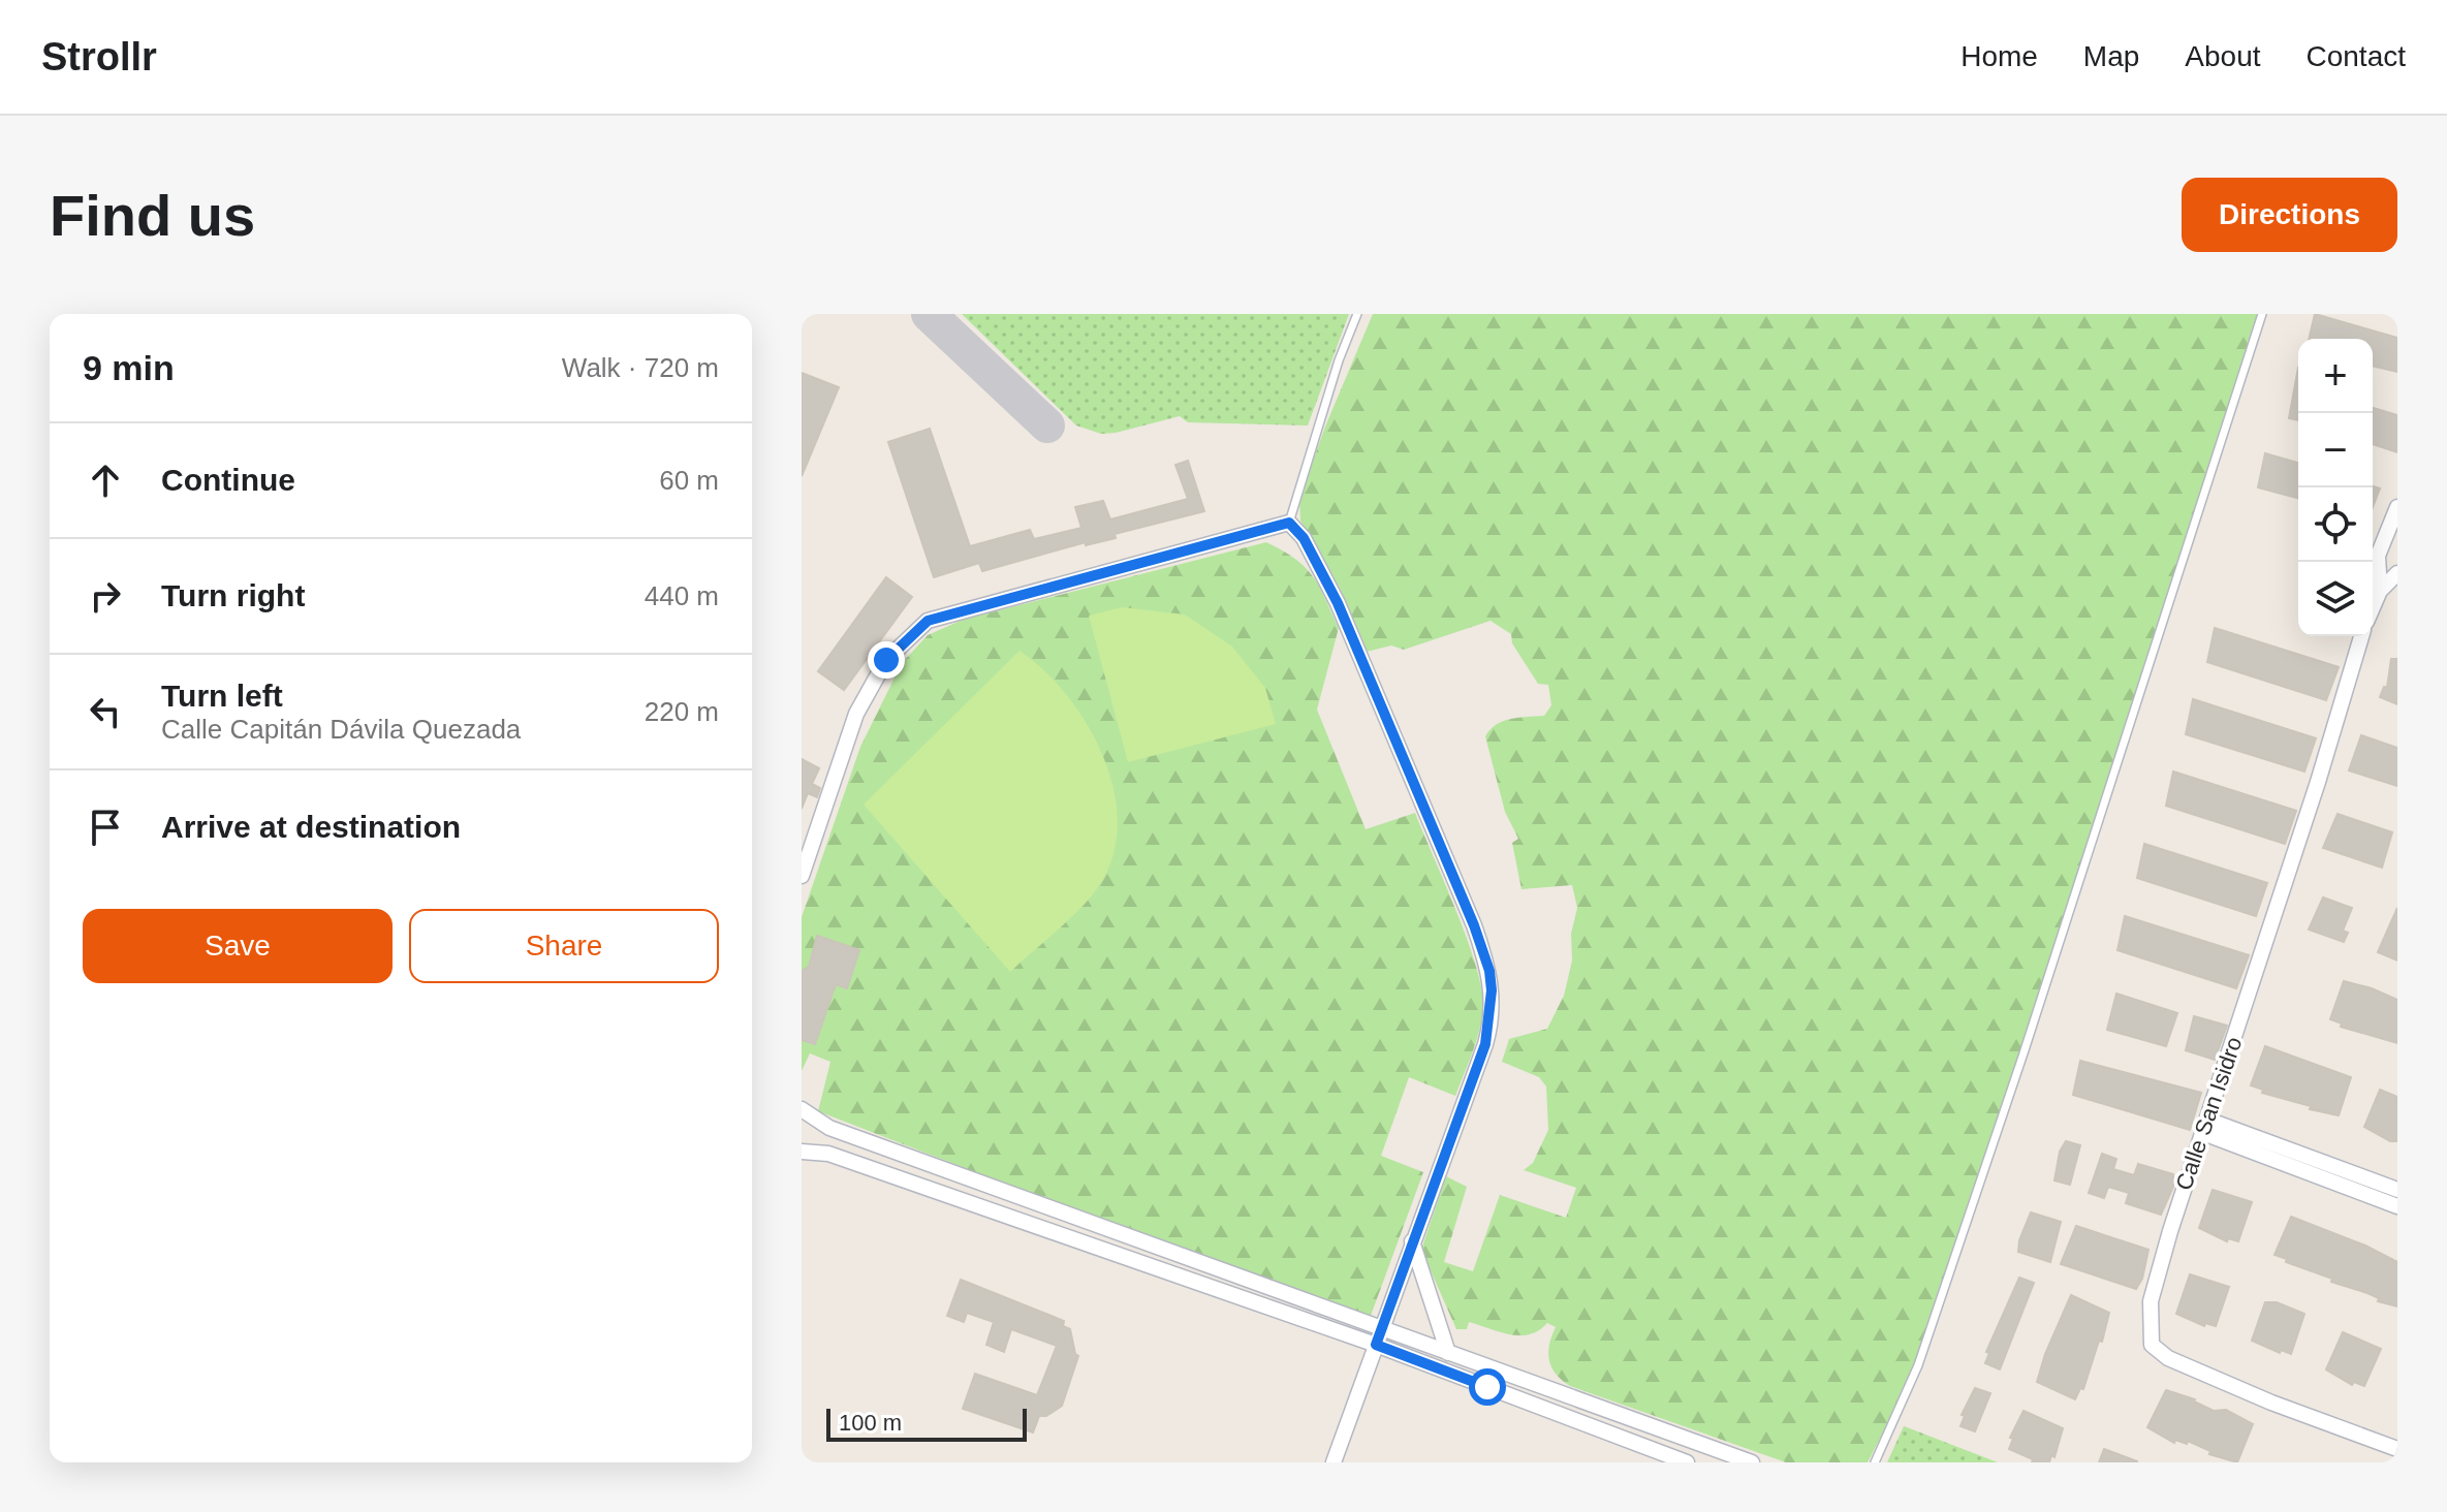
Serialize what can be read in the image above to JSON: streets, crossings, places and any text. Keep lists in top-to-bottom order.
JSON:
{
  "streets": {
    "street": ["Calle San Isidro"]
  },
  "scale_bar": "100 m",
  "page": {
    "header": "Strollr",
    "nav": [
      "Home",
      "Map",
      "About",
      "Contact"
    ],
    "buttons": [
      "Directions",
      ["Save", "Share"]
    ],
    "title": "Find us",
    "heading": ["9 min", "Walk · 720 m"],
    "map_buttons": ["+", "−"],
    "list": [
      ["Continue", "60 m"],
      ["Turn right", "440 m"],
      ["Turn left", "Calle Capitán Dávila Quezada", "220 m"],
      "Arrive at destination"
    ],
    "scale": "100 m"
  }
}
